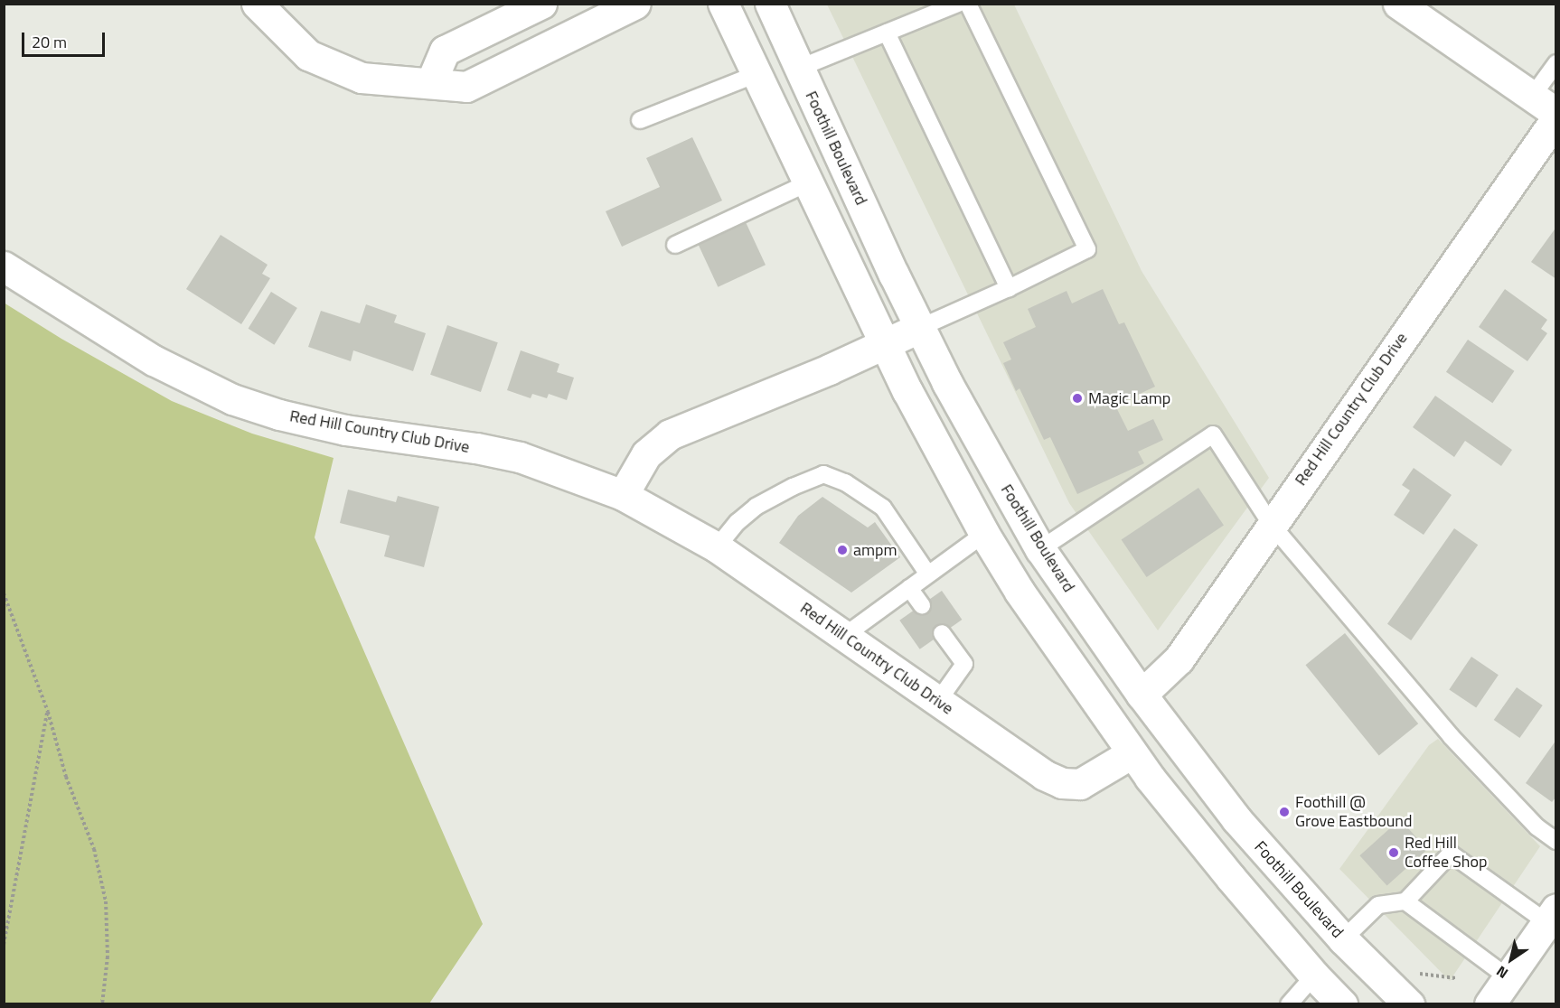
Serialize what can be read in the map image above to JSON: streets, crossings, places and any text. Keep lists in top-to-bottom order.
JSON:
{
  "streets": {
    "street": ["Foothill Boulevard", "Red Hill Country Club Drive"]
  },
  "crossings": [
    ["Foothill Boulevard", "Red Hill Country Club Drive"]
  ],
  "places": [
    "Magic Lamp",
    "ampm",
    "Foothill @ Grove Eastbound",
    "Red Hill Coffee Shop"
  ],
  "scale_bar": "20 m",
  "north": "bottom left"
}
